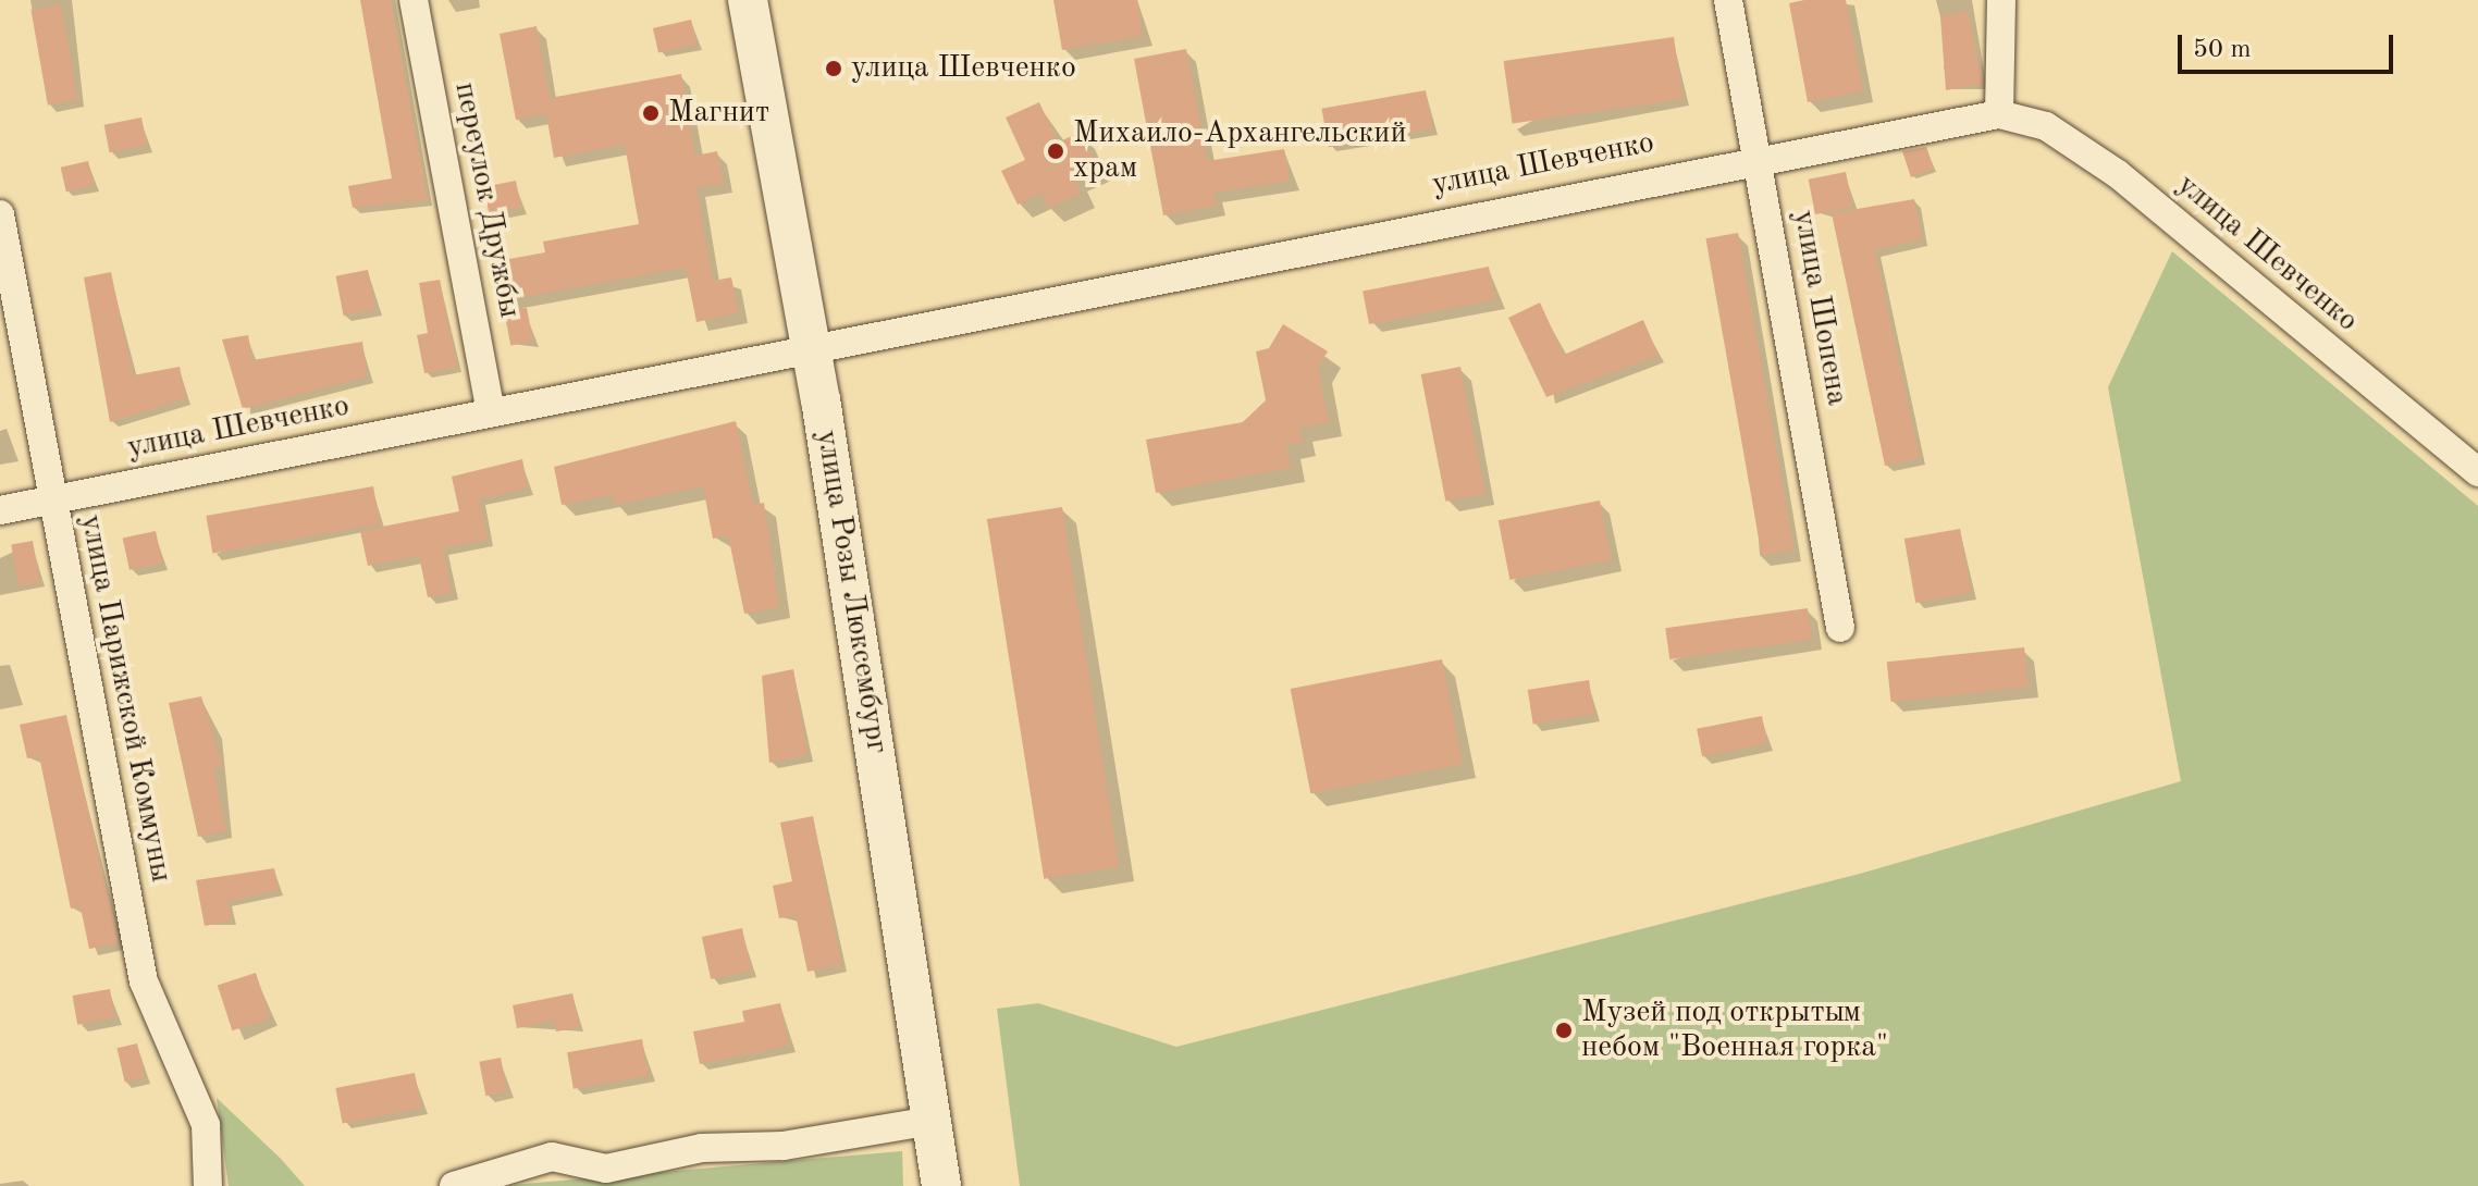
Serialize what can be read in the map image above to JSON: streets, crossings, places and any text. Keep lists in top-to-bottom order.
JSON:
{
  "streets": {
    "main road": ["улица Розы Люксембург"],
    "street": [
      "улица Шевченко",
      "переулок Дружбы",
      "улица Шопена",
      "улица Парижской Коммуны"
    ]
  },
  "crossings": [
    ["улица Шевченко", "переулок Дружбы"],
    ["улица Шевченко", "улица Шопена"],
    ["улица Шевченко", "улица Розы Люксембург"],
    ["улица Шевченко", "улица Парижской Коммуны"]
  ],
  "places": [
    "улица Шевченко",
    "Магнит",
    "Михаило-Архангельский храм",
    "Музей под открытым небом \"Военная горка\""
  ],
  "scale_bar": "50 m"
}
